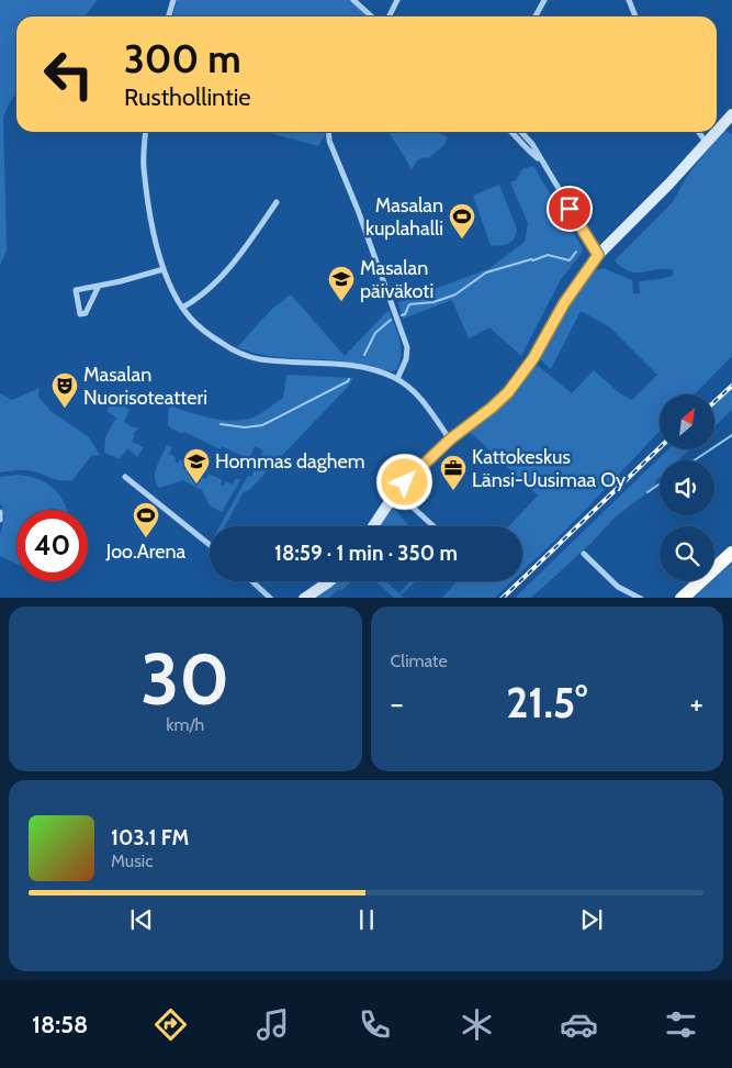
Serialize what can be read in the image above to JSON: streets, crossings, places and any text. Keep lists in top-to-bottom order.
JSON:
{
  "places": {
    "sports": ["Masalan kuplahalli", "Joo.Arena"],
    "school or university": ["Masalan päiväkoti", "Hommas daghem"],
    "theatre": ["Masalan Nuorisoteatteri"],
    "office": ["Kattokeskus Länsi-Uusimaa Oy"]
  },
  "north": "top right",
  "page": {
    "turn": ["300 m", "Rusthollintie"],
    "limit": "40",
    "trip": "18:59 · 1 min · 350 m",
    "tile": [
      ["30", "km/h"],
      "Climate"
    ],
    "heat": ["−", "21.5°", "+"],
    "song": ["103.1 FM", "Music"],
    "tabs": "18:58"
  }
}
